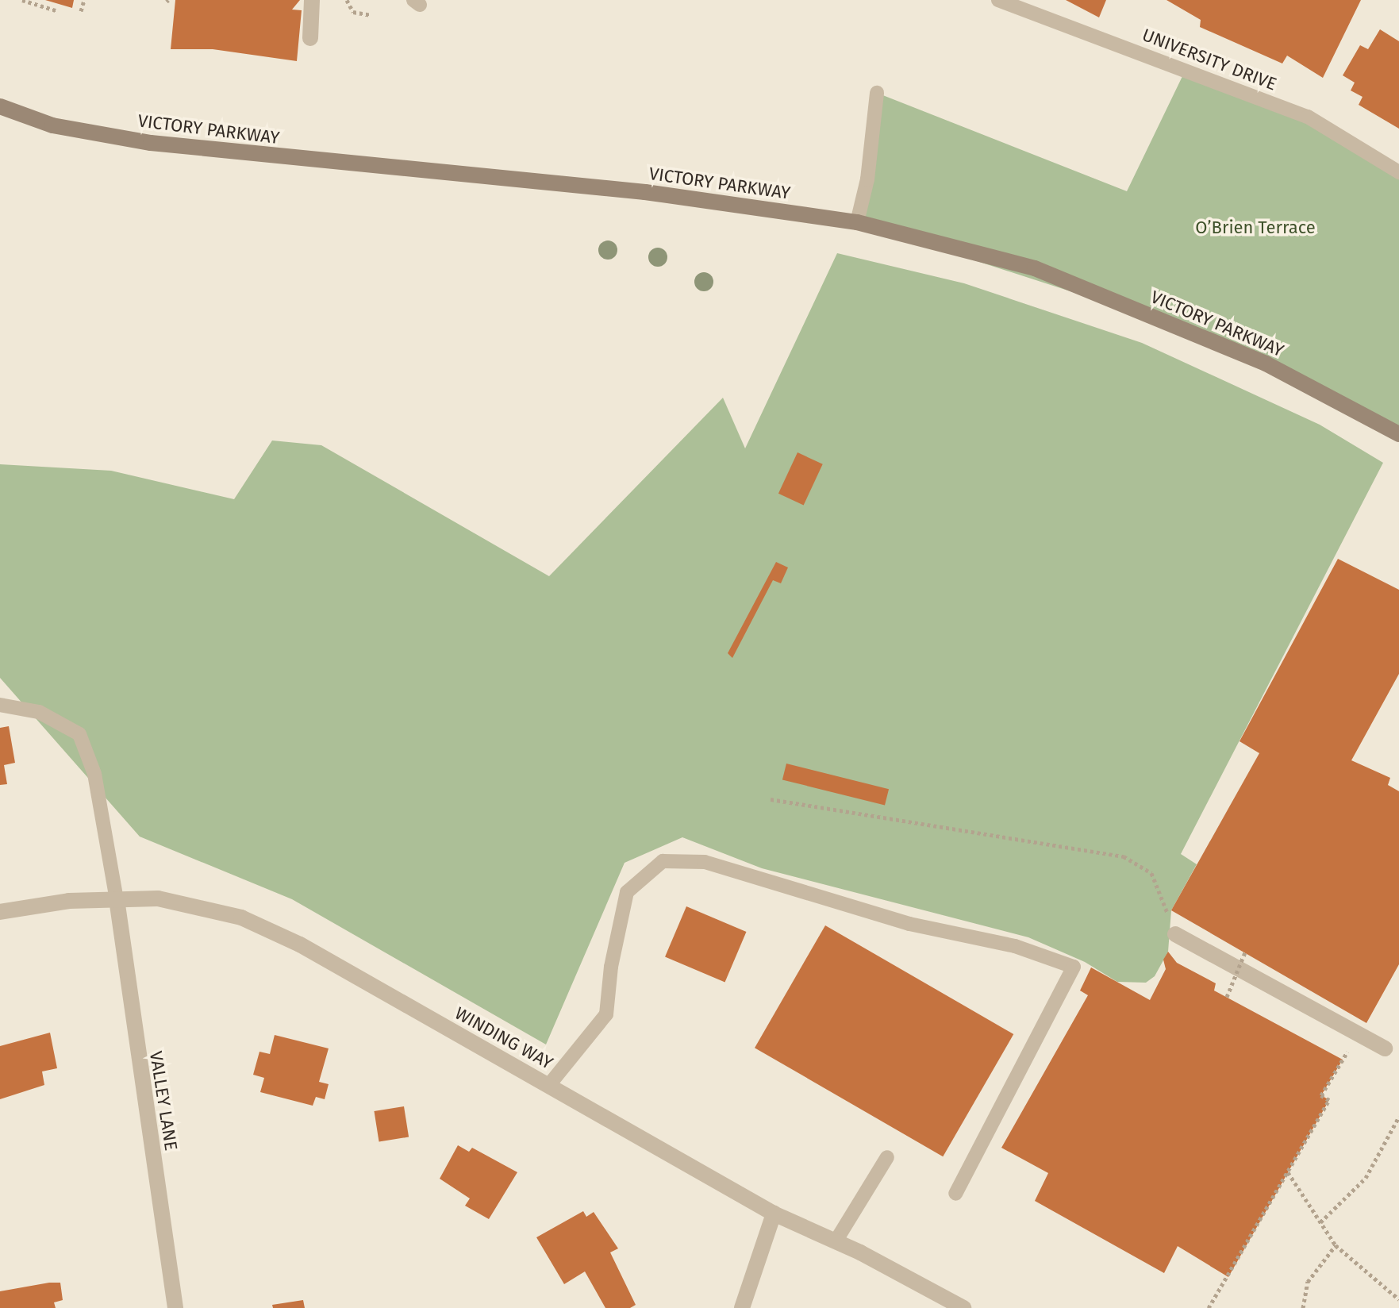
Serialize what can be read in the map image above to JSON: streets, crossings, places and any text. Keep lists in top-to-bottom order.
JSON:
{
  "streets": {
    "street": ["VICTORY PARKWAY", "WINDING WAY", "VALLEY LANE"],
    "lane": ["UNIVERSITY DRIVE"]
  },
  "crossings": [
    ["WINDING WAY", "VALLEY LANE"]
  ],
  "parks": ["O’Brien Terrace"]
}
